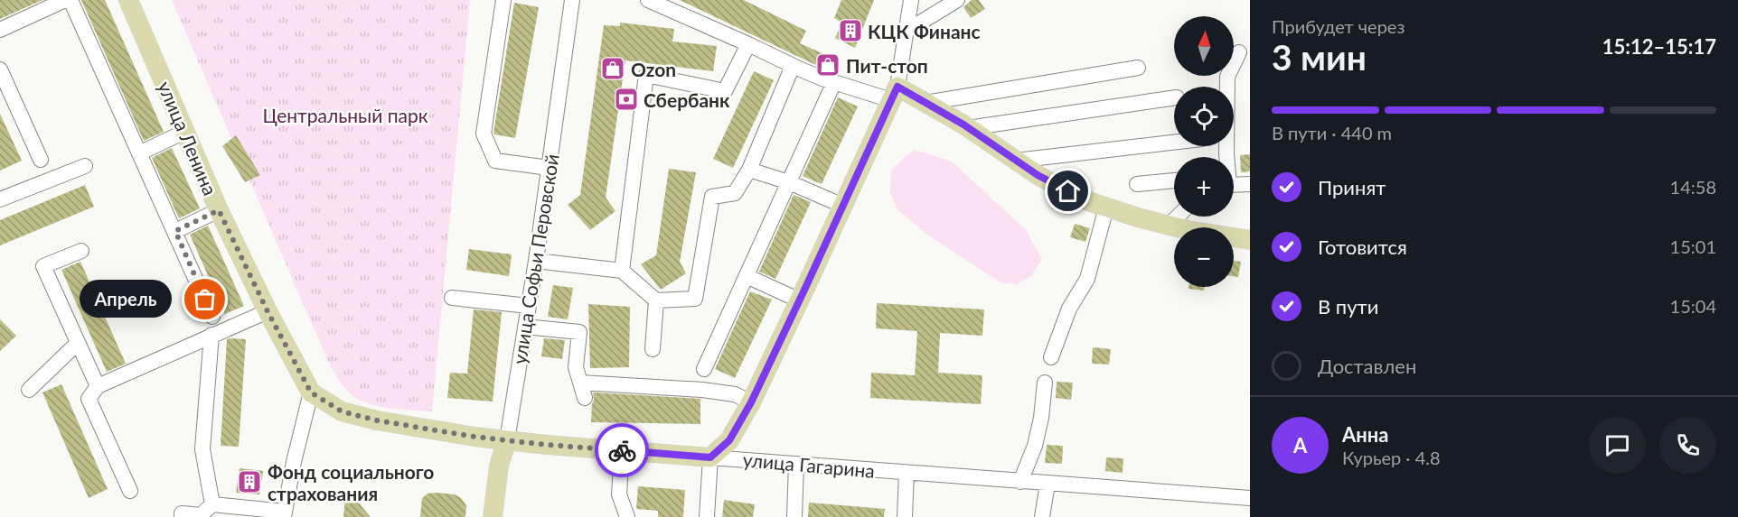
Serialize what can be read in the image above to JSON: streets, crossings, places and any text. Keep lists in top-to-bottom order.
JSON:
{
  "streets": {
    "main road": ["улица Ленина", "улица Софьи Перовской", "улица Гагарина"]
  },
  "crossings": [
    ["улица Ленина", "улица Гагарина"],
    ["улица Софьи Перовской", "улица Гагарина"]
  ],
  "parks": ["Центральный парк"],
  "places": {
    "building": ["КЦК Финанс", "Фонд социального страхования"],
    "shop": ["Пит-стоп", "Ozon"],
    "bank": ["Сбербанк"],
    "other": ["Апрель"]
  },
  "north": "top",
  "page": {
    "heading": ["3 мин", "Прибудет через", "15:12–15:17"],
    "panel": ["Анна", "Курьер · 4.8"],
    "map_buttons": ["+", "−"],
    "bar": "В пути · 440 m",
    "list": [
      ["Принят", "14:58"],
      ["Готовится", "15:01"],
      ["В пути", "15:04"],
      "Доставлен"
    ],
    "bubble": "Апрель",
    "round": "А"
  }
}
